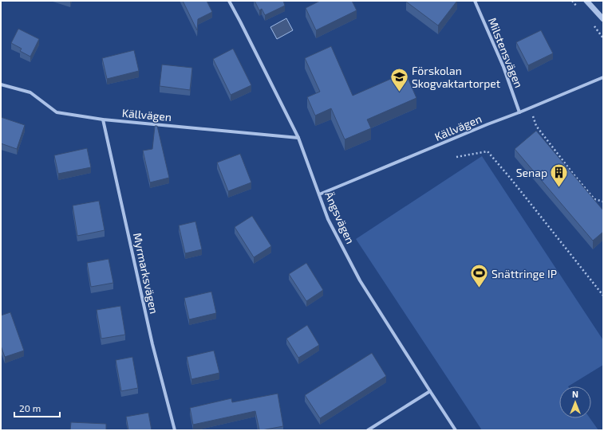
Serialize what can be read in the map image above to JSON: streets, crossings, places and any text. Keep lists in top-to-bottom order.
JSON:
{
  "streets": {
    "street": [
      "Milstensvägen",
      "Källvägen",
      "Ängsvägen",
      "Myrmarksvägen"
    ]
  },
  "crossings": [
    ["Milstensvägen", "Källvägen"],
    ["Källvägen", "Ängsvägen"],
    ["Källvägen", "Myrmarksvägen"]
  ],
  "places": {
    "school or university": ["Förskolan Skogvaktartorpet"],
    "building": ["Senap"],
    "sports": ["Snättringe IP"]
  },
  "scale_bar": "20 m",
  "north": "top"
}
